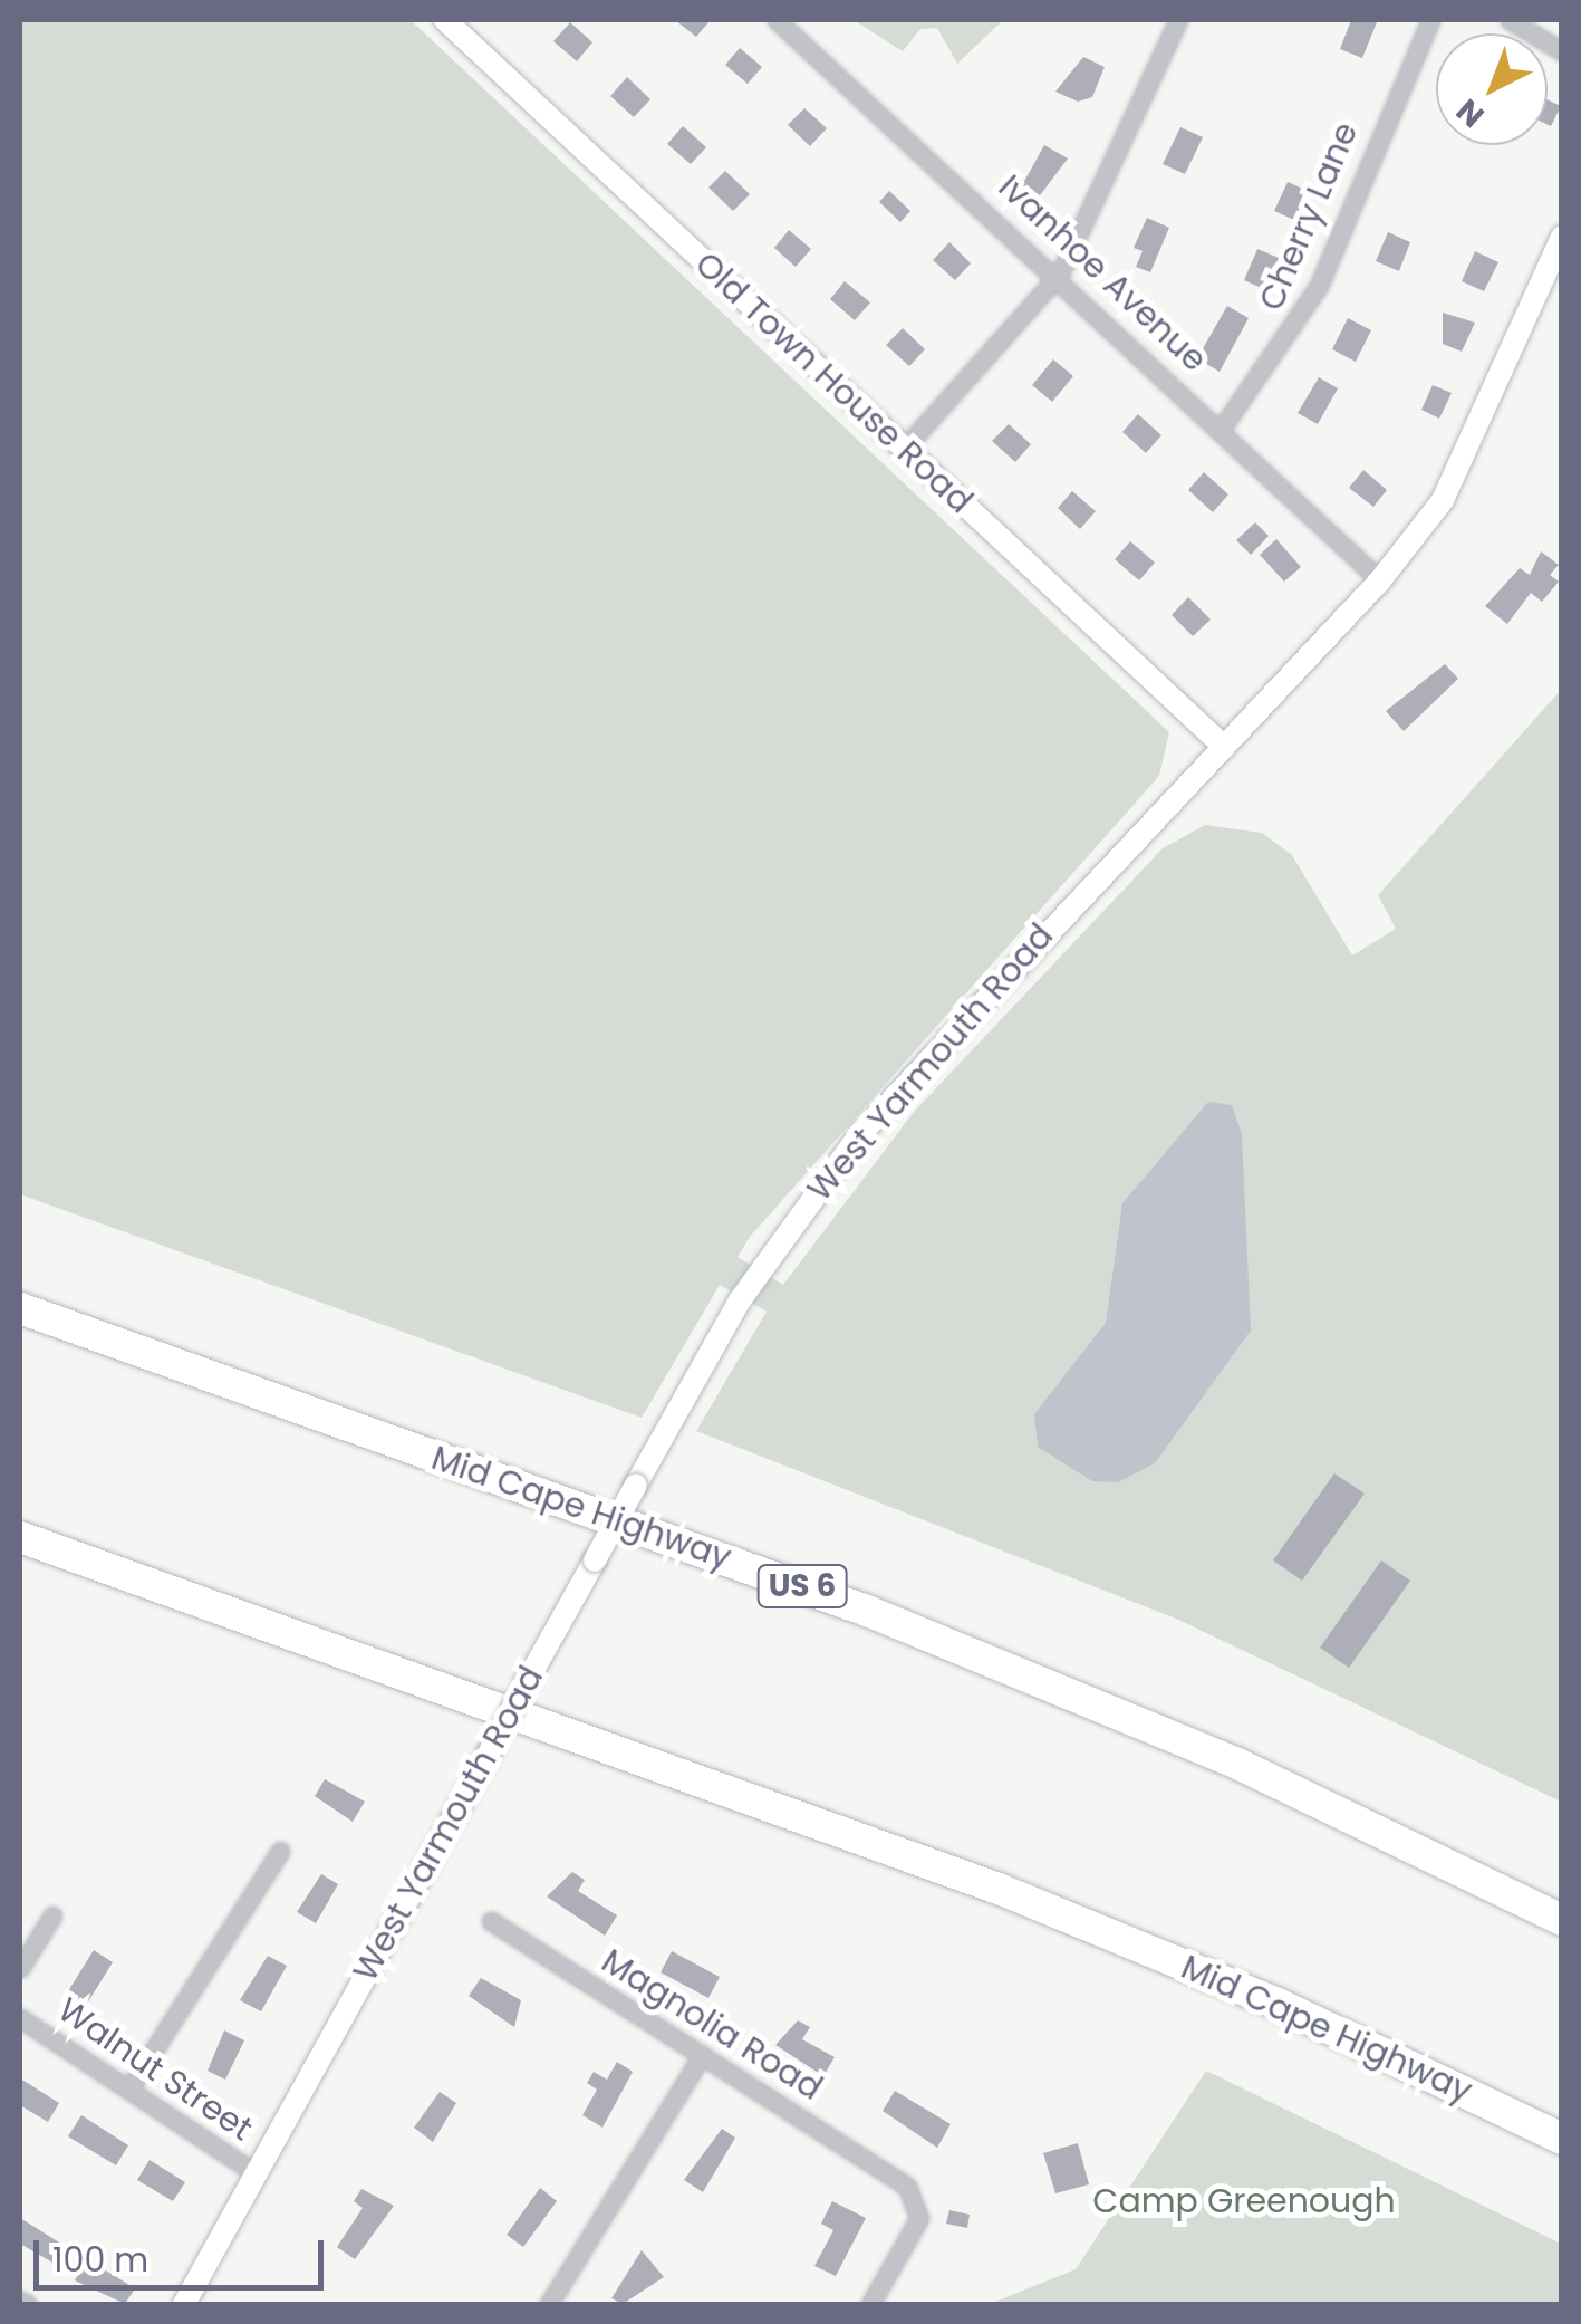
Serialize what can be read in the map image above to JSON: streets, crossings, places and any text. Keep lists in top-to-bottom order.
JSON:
{
  "streets": {
    "highway": ["Mid Cape Highway", "US 6"],
    "main road": ["Old Town House Road", "West Yarmouth Road"],
    "street": [
      "Cherry Lane",
      "Ivanhoe Avenue",
      "Magnolia Road",
      "Walnut Street"
    ]
  },
  "crossings": [
    ["Cherry Lane", "Ivanhoe Avenue"],
    ["Ivanhoe Avenue", "West Yarmouth Road"],
    ["Old Town House Road", "West Yarmouth Road"],
    ["West Yarmouth Road", "Walnut Street"]
  ],
  "parks": ["Camp Greenough"],
  "scale_bar": "100 m",
  "north": "bottom left"
}
